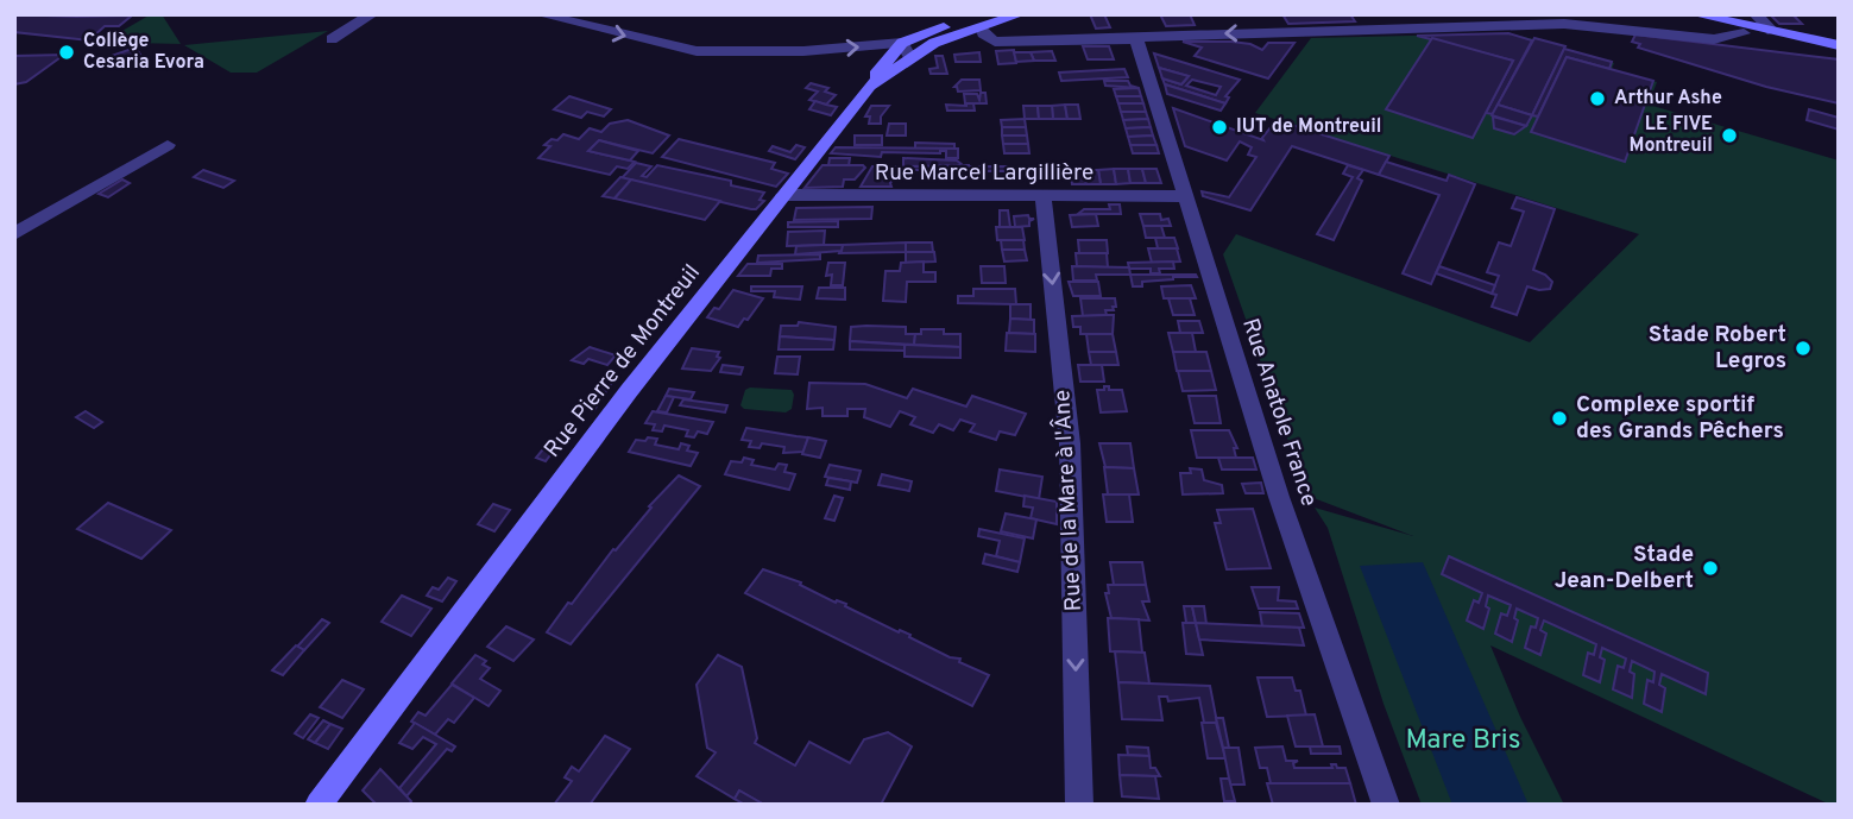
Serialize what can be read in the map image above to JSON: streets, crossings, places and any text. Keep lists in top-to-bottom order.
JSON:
{
  "streets": {
    "main road": ["Rue Pierre de Montreuil"],
    "street": ["Rue Marcel Largillière", "Rue Anatole France", "Rue de la Mare à l'Âne"]
  },
  "crossings": [
    ["Rue Marcel Largillière", "Rue Pierre de Montreuil"],
    ["Rue Marcel Largillière", "Rue Anatole France"],
    ["Rue Marcel Largillière", "Rue de la Mare à l'Âne"]
  ],
  "one_way": ["Rue de la Mare à l'Âne"],
  "parks": ["Mare Bris"],
  "places": [
    "Collège Cesaria Evora",
    "Arthur Ashe",
    "IUT de Montreuil",
    "LE FIVE Montreuil",
    "Stade Robert Legros",
    "Complexe sportif des Grands Pêchers",
    "Stade Jean-Delbert"
  ]
}
